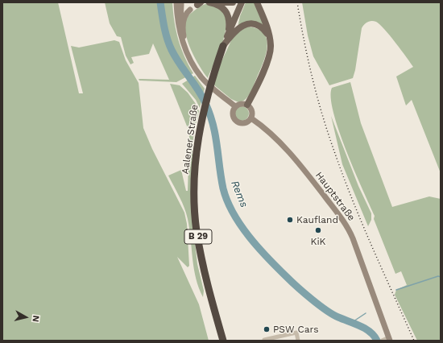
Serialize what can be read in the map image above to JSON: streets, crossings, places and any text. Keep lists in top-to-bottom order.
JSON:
{
  "streets": {
    "highway": ["Aalener Straße", "B 29"],
    "main road": ["Hauptstraße"]
  },
  "water": ["Rems"],
  "places": ["Kaufland", "KiK", "PSW Cars"],
  "north": "right"
}
